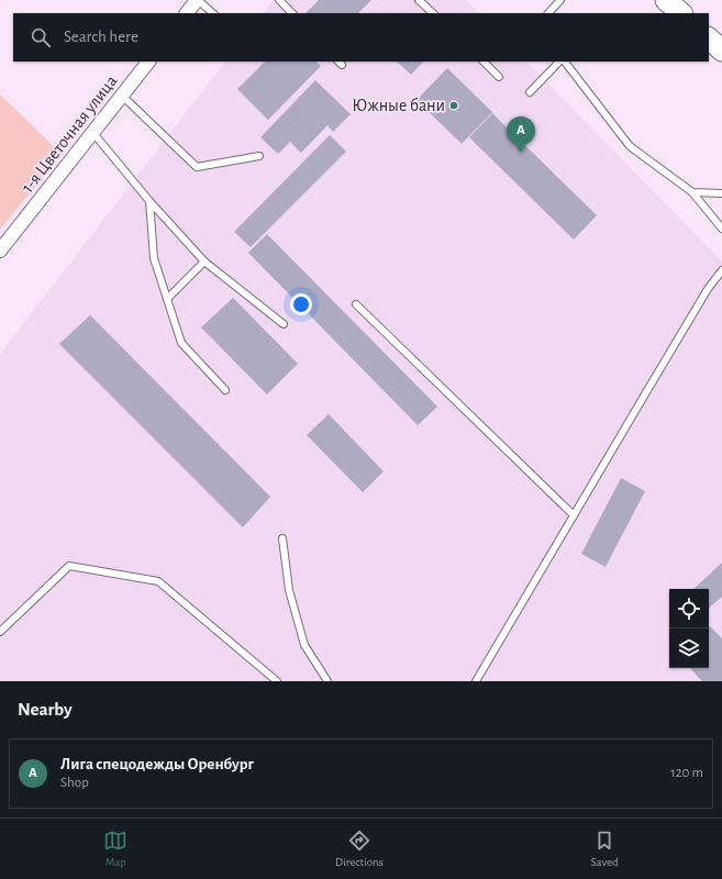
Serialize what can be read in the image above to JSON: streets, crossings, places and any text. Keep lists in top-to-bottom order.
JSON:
{
  "streets": {
    "street": ["1-я Цветочная улица"]
  },
  "places": ["Южные бани"],
  "page": {
    "search": "Search here",
    "pins": "A",
    "heading": "Nearby",
    "list": [
      {
        "mark": "A",
        "name": "Лига спецодежды Оренбург",
        "note": "Shop",
        "value": "120 m"
      }
    ],
    "nav": ["Map", "Directions", "Saved"]
  }
}
